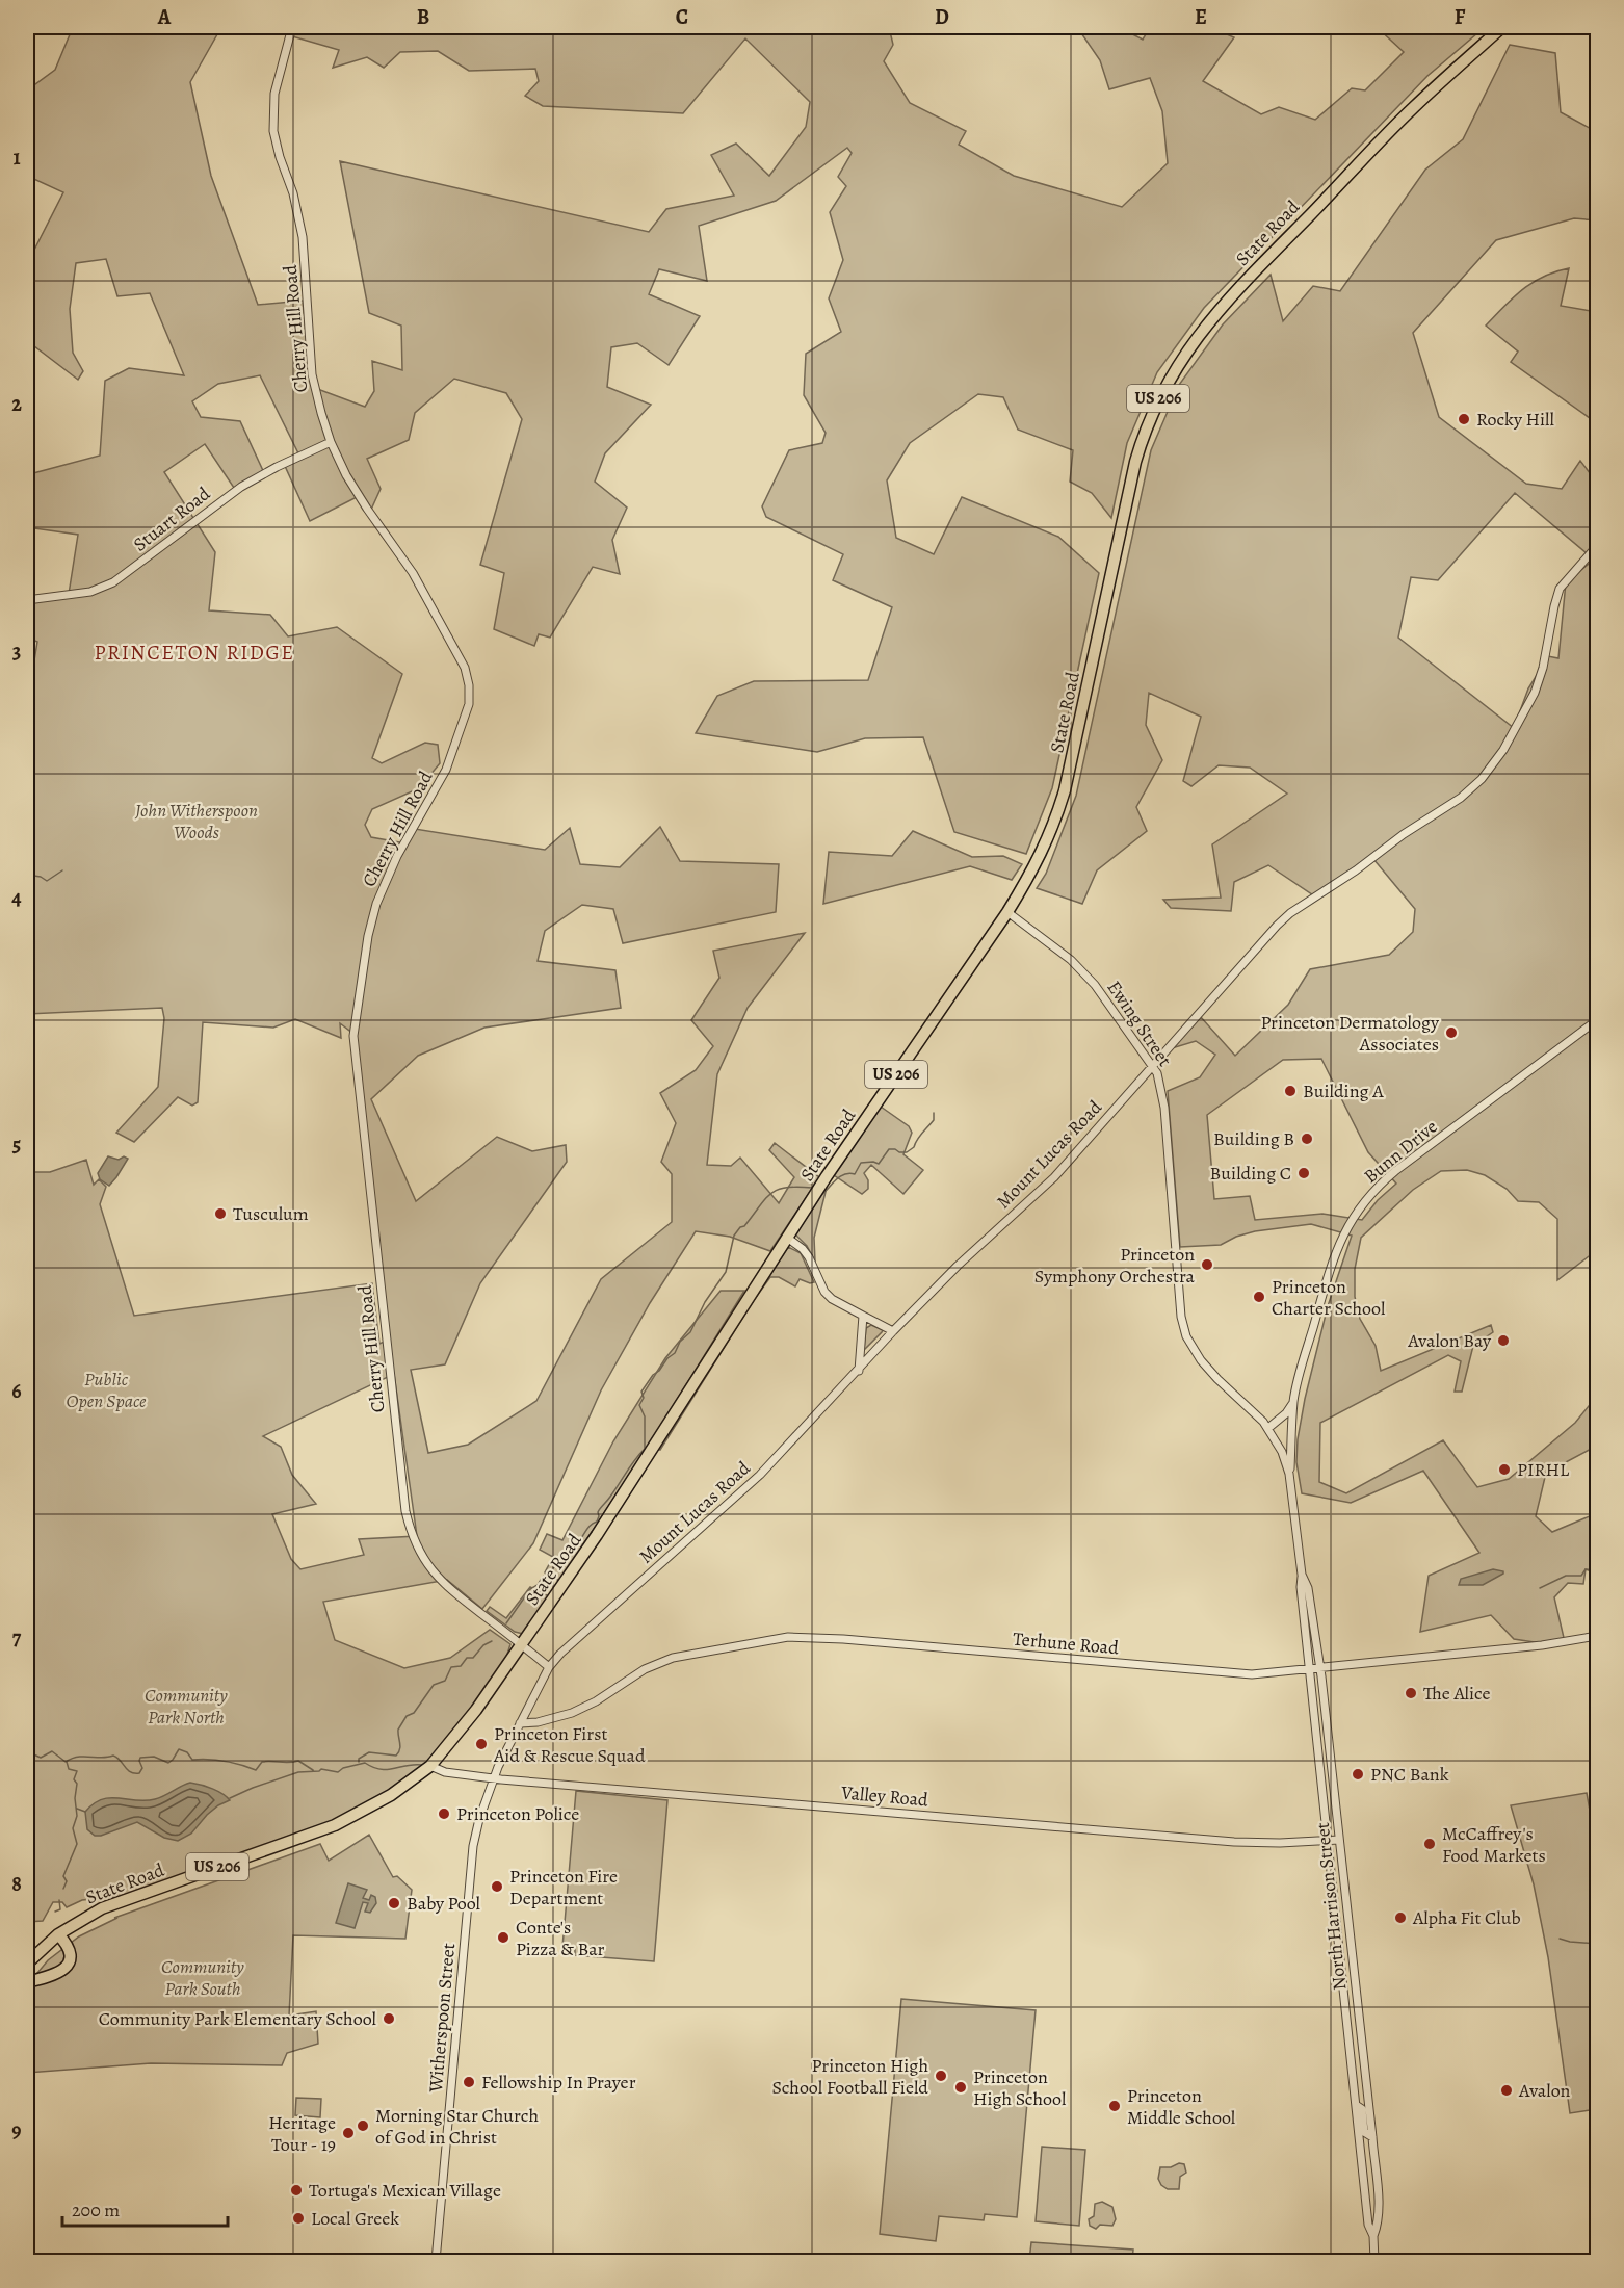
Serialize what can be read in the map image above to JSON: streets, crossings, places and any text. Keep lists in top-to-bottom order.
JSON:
{
  "streets": {
    "highway": ["State Road", "US 206"],
    "street": [
      "Cherry Hill Road",
      "Stuart Road",
      "Ewing Street",
      "Bunn Drive",
      "Mount Lucas Road",
      "Terhune Road",
      "Valley Road",
      "North Harrison Street",
      "Witherspoon Street"
    ]
  },
  "crossings": [
    ["State Road", "Cherry Hill Road"],
    ["State Road", "Ewing Street"],
    ["State Road", "Valley Road"],
    ["Cherry Hill Road", "Stuart Road"],
    ["Cherry Hill Road", "Mount Lucas Road"],
    ["Ewing Street", "Mount Lucas Road"],
    ["Ewing Street", "North Harrison Street"],
    ["Bunn Drive", "North Harrison Street"],
    ["Mount Lucas Road", "Terhune Road"],
    ["Mount Lucas Road", "Valley Road"],
    ["Mount Lucas Road", "Witherspoon Street"],
    ["Terhune Road", "North Harrison Street"],
    ["Valley Road", "North Harrison Street"],
    ["Valley Road", "Witherspoon Street"]
  ],
  "districts": ["PRINCETON RIDGE"],
  "parks": [
    "John Witherspoon Woods",
    "Public Open Space",
    "Community Park North",
    "Community Park South"
  ],
  "places": [
    "Rocky Hill",
    "Princeton Dermatology Associates",
    "Building A",
    "Building B",
    "Building C",
    "Tusculum",
    "Princeton Symphony Orchestra",
    "Princeton Charter School",
    "Avalon Bay",
    "PIRHL",
    "The Alice",
    "Princeton First Aid & Rescue Squad",
    "PNC Bank",
    "Princeton Police",
    "McCaffrey's Food Markets",
    "Princeton Fire Department",
    "Baby Pool",
    "Alpha Fit Club",
    "Conte's Pizza & Bar",
    "Community Park Elementary School",
    "Princeton High School Football Field",
    "Fellowship In Prayer",
    "Princeton High School",
    "Avalon",
    "Princeton Middle School",
    "Morning Star Church of God in Christ",
    "Heritage Tour - 19",
    "Tortuga's Mexican Village",
    "Local Greek"
  ],
  "scale_bar": "200 m",
  "grid": {
    "columns": [
      "A",
      "B",
      "C",
      "D",
      "E",
      "F"
    ],
    "rows": [
      "1",
      "2",
      "3",
      "4",
      "5",
      "6",
      "7",
      "8",
      "9"
    ]
  }
}
